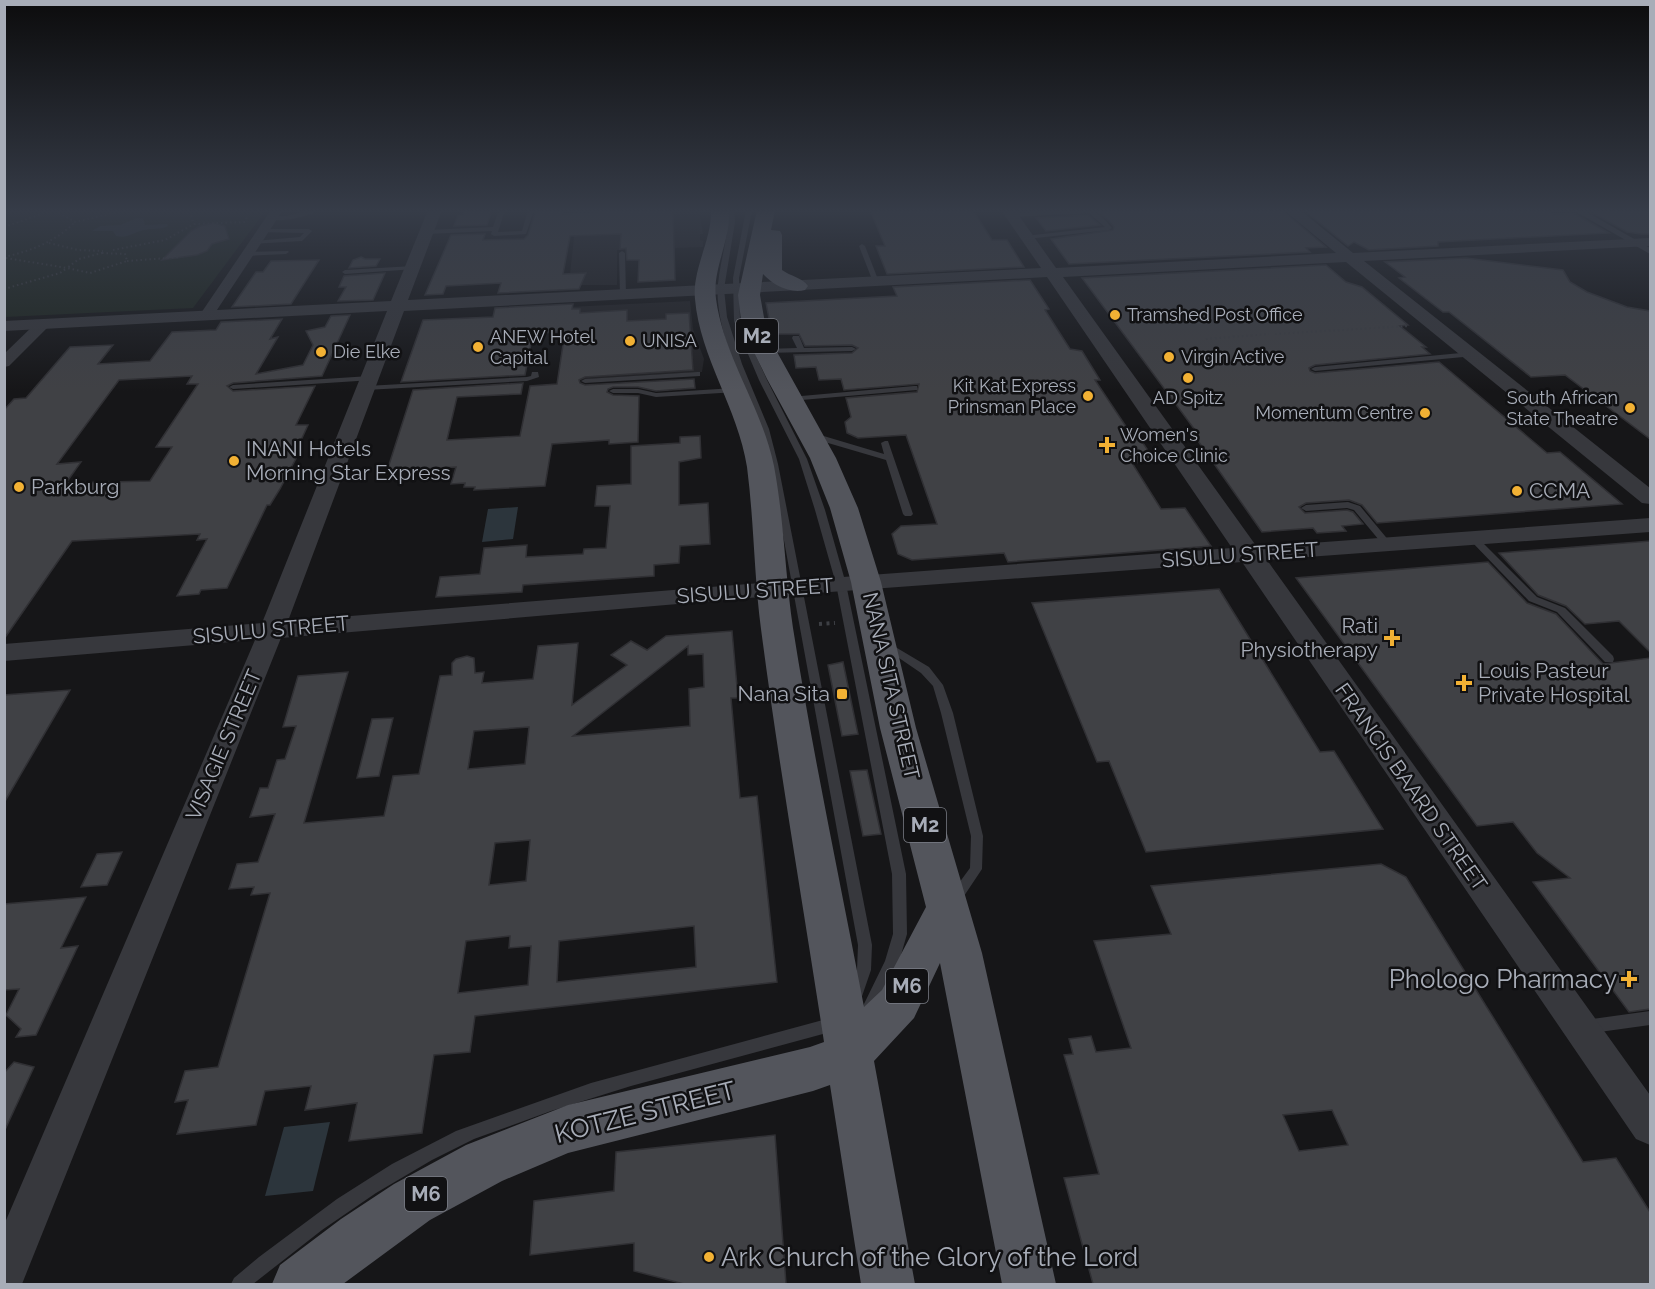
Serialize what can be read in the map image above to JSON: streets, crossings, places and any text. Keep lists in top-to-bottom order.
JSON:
{
  "streets": {
    "main road": [
      "M2",
      "NANA SITA STREET",
      "M6",
      "KOTZE STREET"
    ],
    "street": ["SISULU STREET", "VISAGIE STREET", "FRANCIS BAARD STREET"]
  },
  "crossings": [
    ["SISULU STREET", "NANA SITA STREET"],
    ["SISULU STREET", "VISAGIE STREET"],
    ["SISULU STREET", "FRANCIS BAARD STREET"],
    ["NANA SITA STREET", "KOTZE STREET"]
  ],
  "places": {
    "other": [
      "Tramshed Post Office",
      "UNISA",
      "ANEW Hotel Capital",
      "Die Elke",
      "Virgin Active",
      "AD Spitz",
      "Kit Kat Express Prinsman Place",
      "South African State Theatre",
      "Momentum Centre",
      "INANI Hotels Morning Star Express",
      "Parkburg",
      "CCMA",
      "Ark Church of the Glory of the Lord"
    ],
    "health": [
      "Women's Choice Clinic",
      "Rati Physiotherapy",
      "Louis Pasteur Private Hospital",
      "Phologo Pharmacy"
    ],
    "transit": ["Nana Sita"]
  }
}
